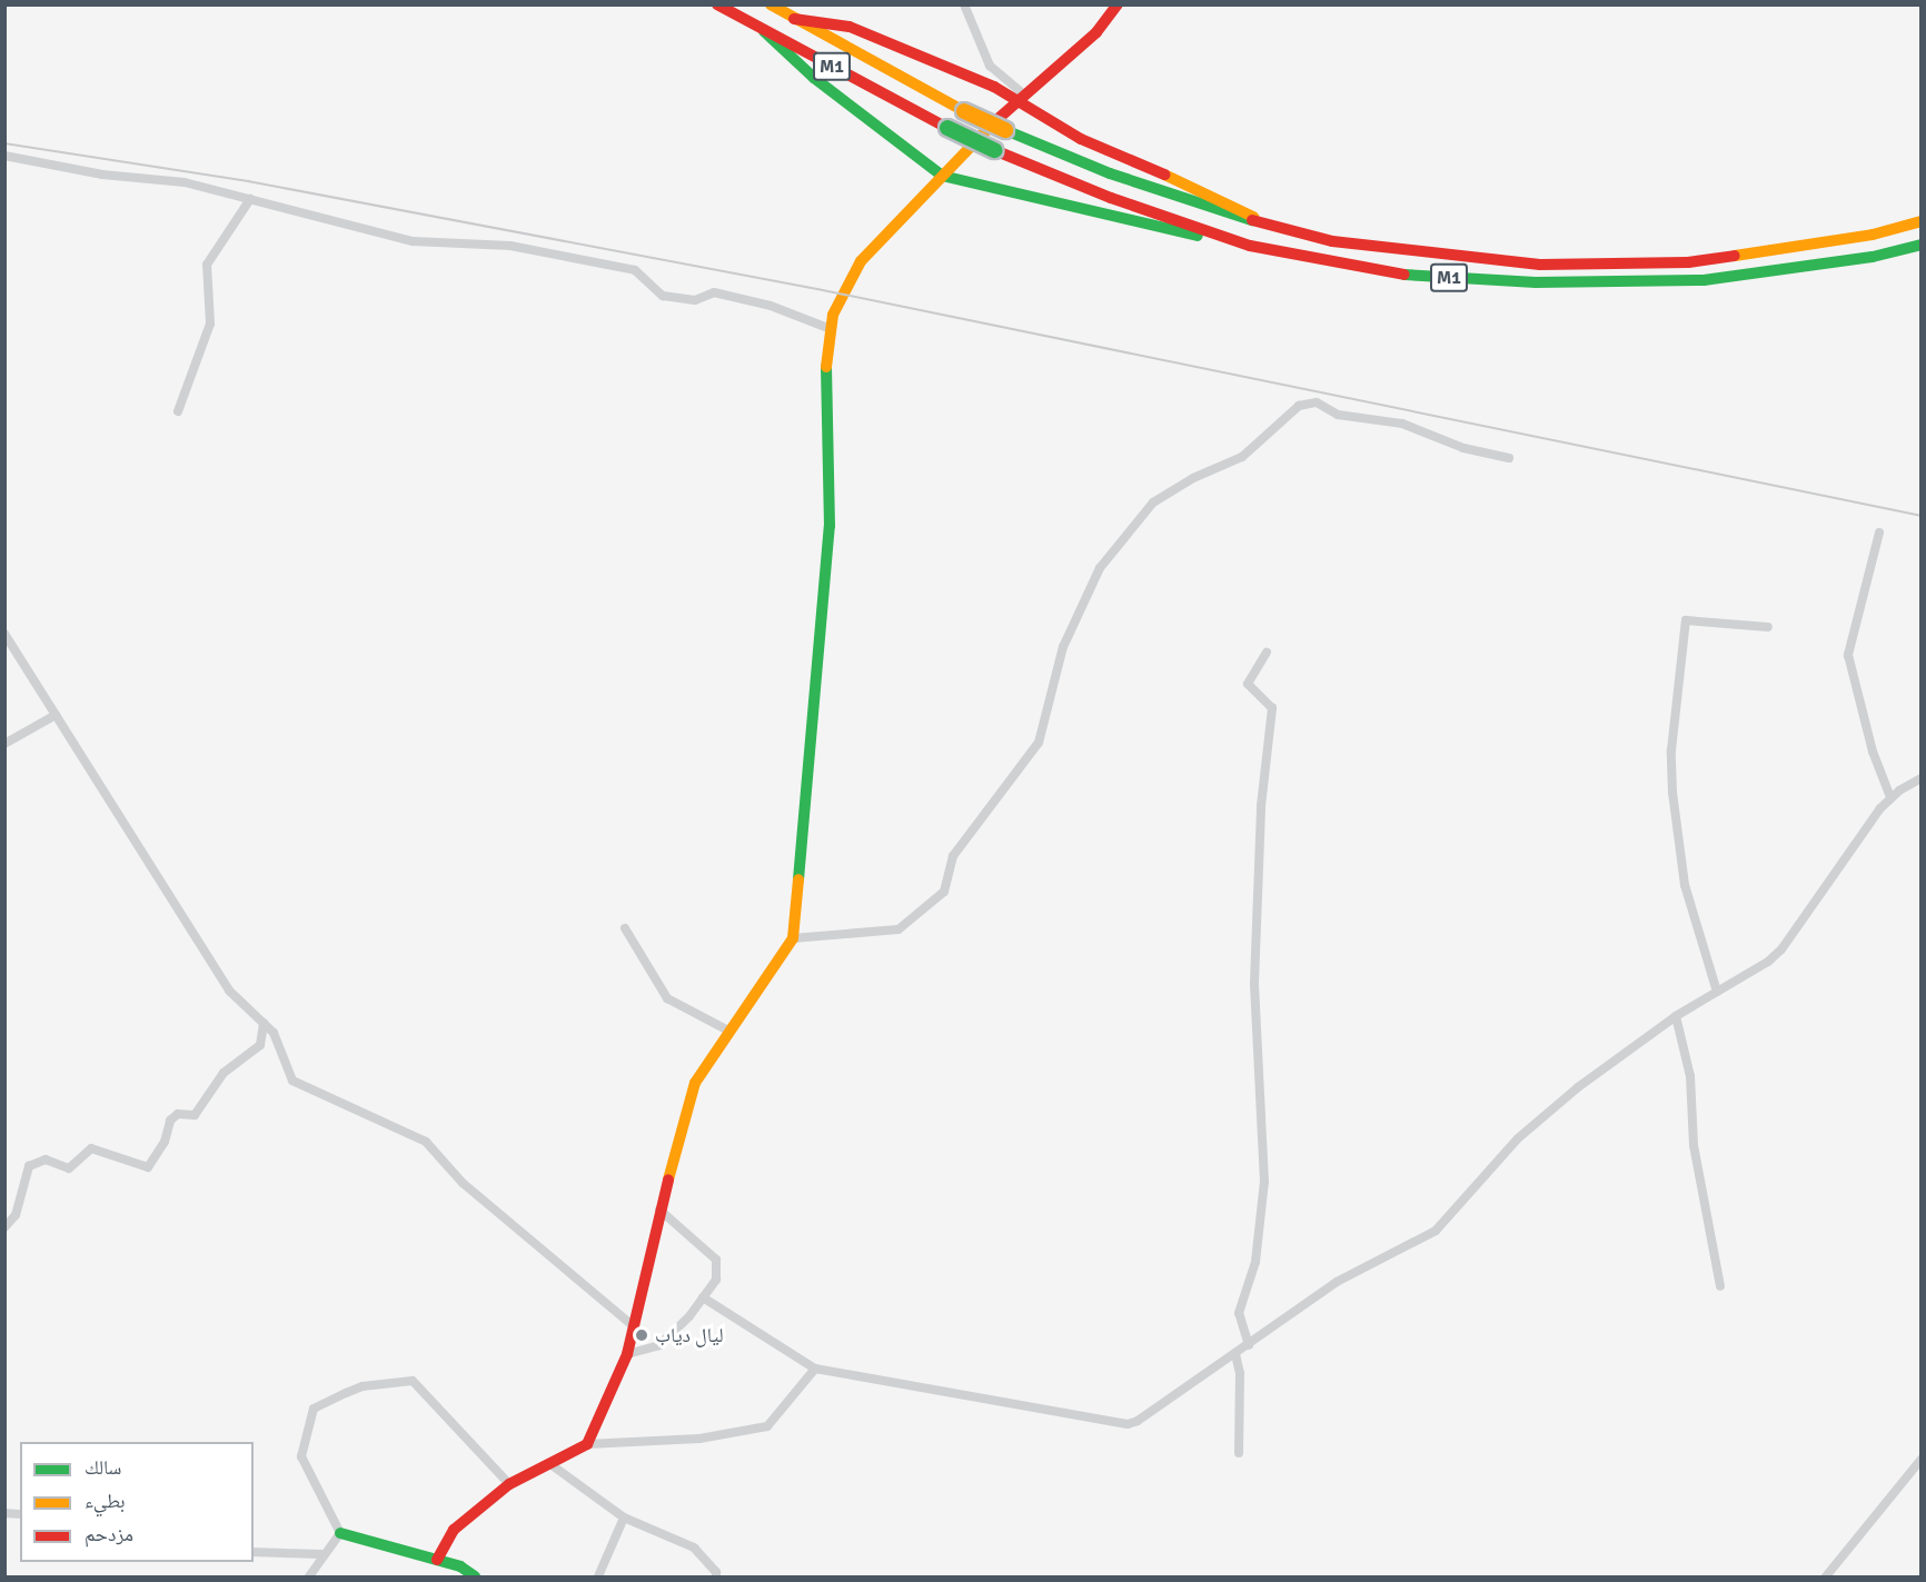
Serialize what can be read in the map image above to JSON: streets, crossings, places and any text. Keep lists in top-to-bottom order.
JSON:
{
  "streets": {
    "main road": ["M1"]
  },
  "places": ["ليال دياب"],
  "legend": ["سالك", "بطيء", "مزدحم"]
}
